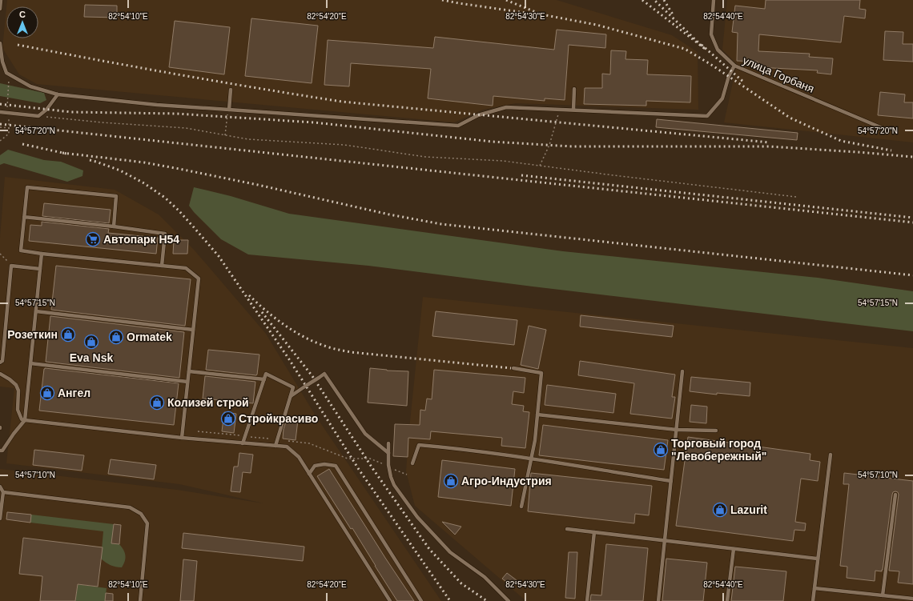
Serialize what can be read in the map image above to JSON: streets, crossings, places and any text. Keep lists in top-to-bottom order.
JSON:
{
  "streets": {
    "lane": ["улица Горбаня"]
  },
  "places": {
    "supermarket": ["Автопарк Н54"],
    "shop": [
      "Розеткин",
      "Ormatek",
      "Eva Nsk",
      "Ангел",
      "Колизей строй",
      "Стройкрасиво",
      "Торговый город \"Левобережный\"",
      "Агро-Индустрия",
      "Lazurit"
    ]
  },
  "north": "top",
  "coordinates": [
    "82°54'10\"E",
    "82°54'20\"E",
    "82°54'30\"E",
    "82°54'40\"E",
    "54°57'20\"N",
    "54°57'15\"N",
    "54°57'10\"N"
  ]
}
